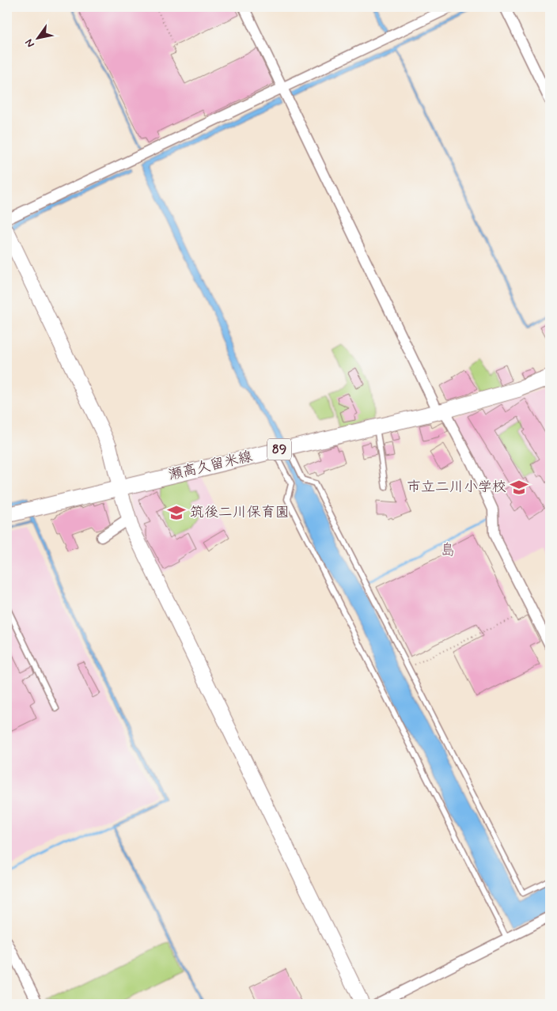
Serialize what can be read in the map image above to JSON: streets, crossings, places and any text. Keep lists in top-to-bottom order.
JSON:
{
  "streets": {
    "main road": ["89", "瀬高久留米線"]
  },
  "districts": ["島"],
  "places": {
    "school or university": ["市立二川小学校", "筑後二川保育園"]
  },
  "north": "bottom left"
}
